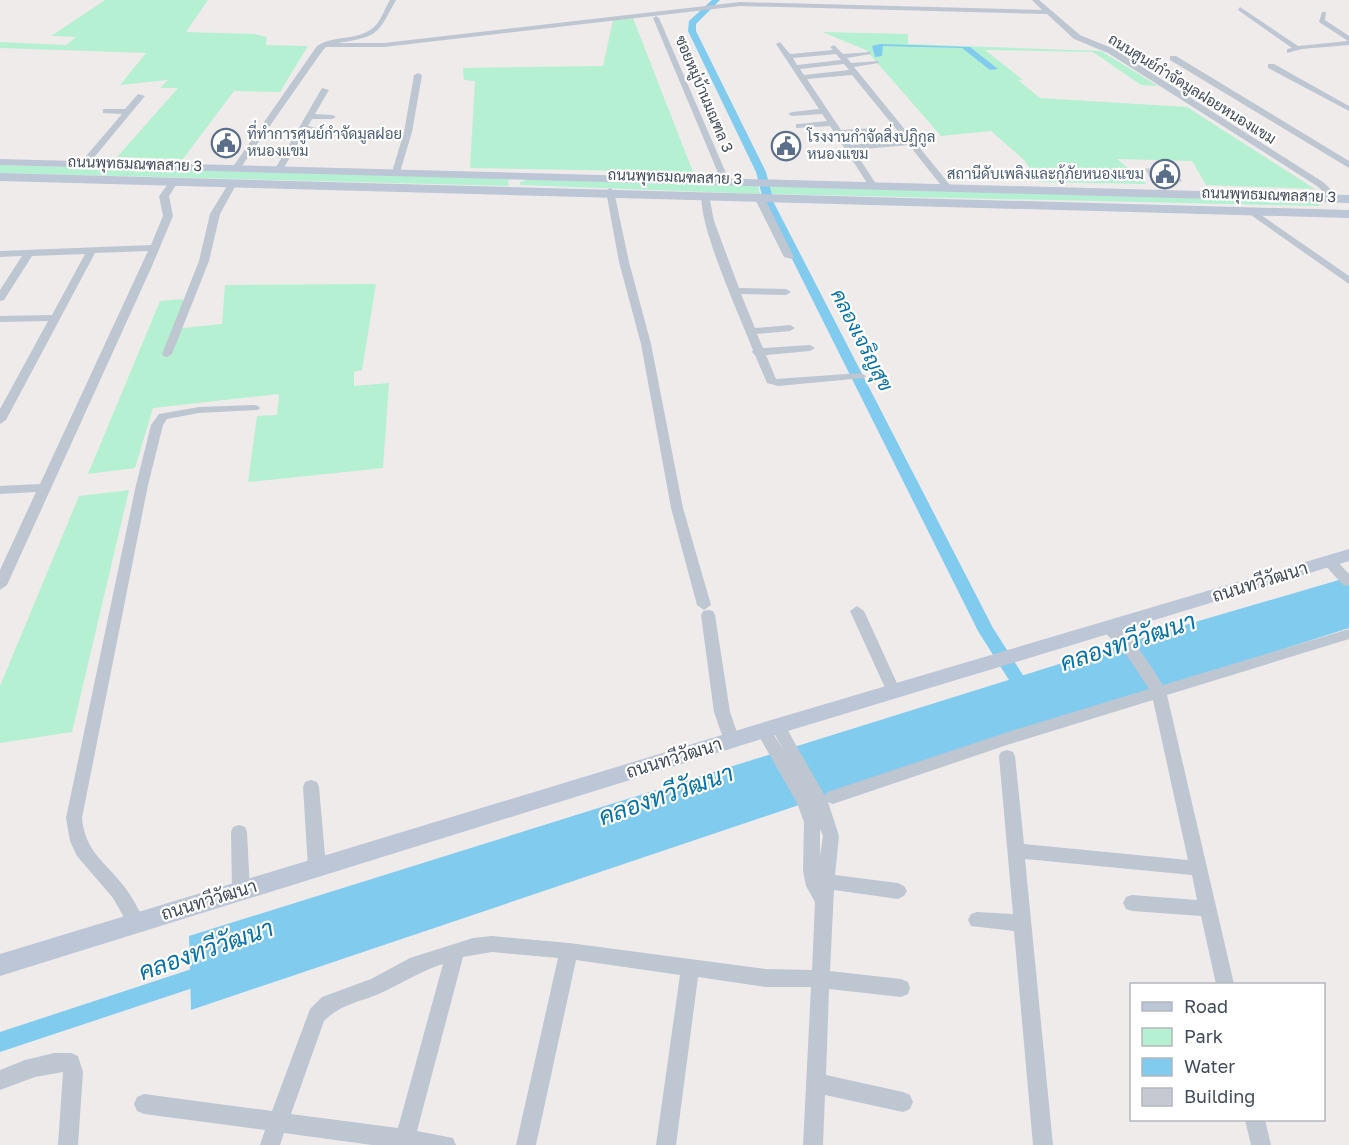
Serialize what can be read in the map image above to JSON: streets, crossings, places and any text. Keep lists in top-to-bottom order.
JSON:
{
  "streets": {
    "main road": ["ถนนพุทธมณฑลสาย 3", "ถนนทวีวัฒนา"],
    "street": ["ถนนศูนย์กำจัดมูลฝอยหนองแขม", "ซอยหมู่บ้านมณฑล 3"]
  },
  "crossings": [
    ["ถนนศูนย์กำจัดมูลฝอยหนองแขม", "ถนนพุทธมณฑลสาย 3"],
    ["ซอยหมู่บ้านมณฑล 3", "ถนนพุทธมณฑลสาย 3"]
  ],
  "water": ["คลองเจริญสุข", "คลองทวีวัฒนา"],
  "places": {
    "public building": ["ที่ทำการศูนย์กำจัดมูลฝอย หนองแขม", "โรงงานกำจัดสิ่งปฏิกูล หนองแขม", "สถานีดับเพลิงและกู้ภัยหนองแขม"]
  },
  "legend": [
    "Road",
    "Park",
    "Water",
    "Building"
  ]
}
